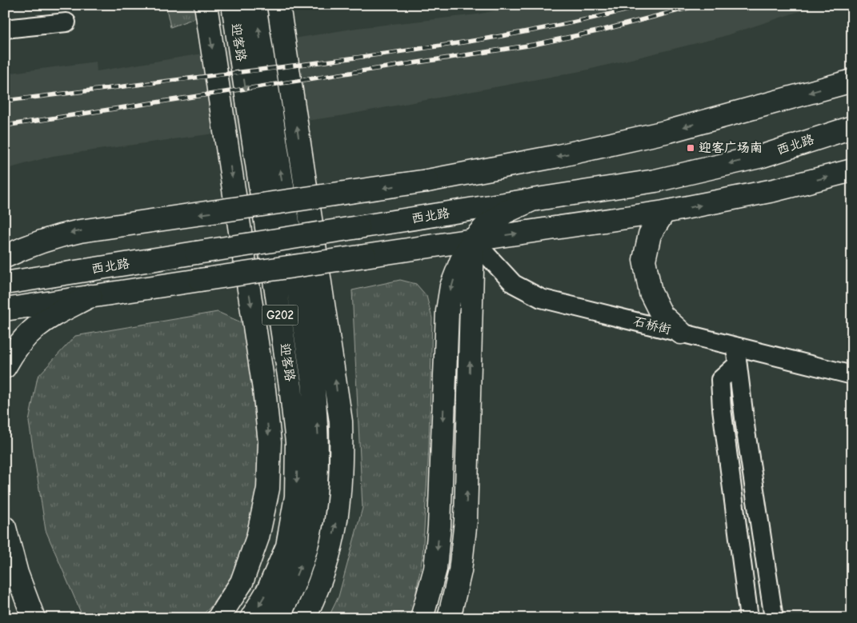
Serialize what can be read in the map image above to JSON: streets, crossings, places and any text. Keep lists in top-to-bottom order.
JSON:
{
  "streets": {
    "main road": ["迎客路", "西北路", "G202"],
    "street": ["石桥街"]
  },
  "crossings": [
    ["西北路", "石桥街"]
  ],
  "places": {
    "transit": ["迎客广场南"]
  }
}
